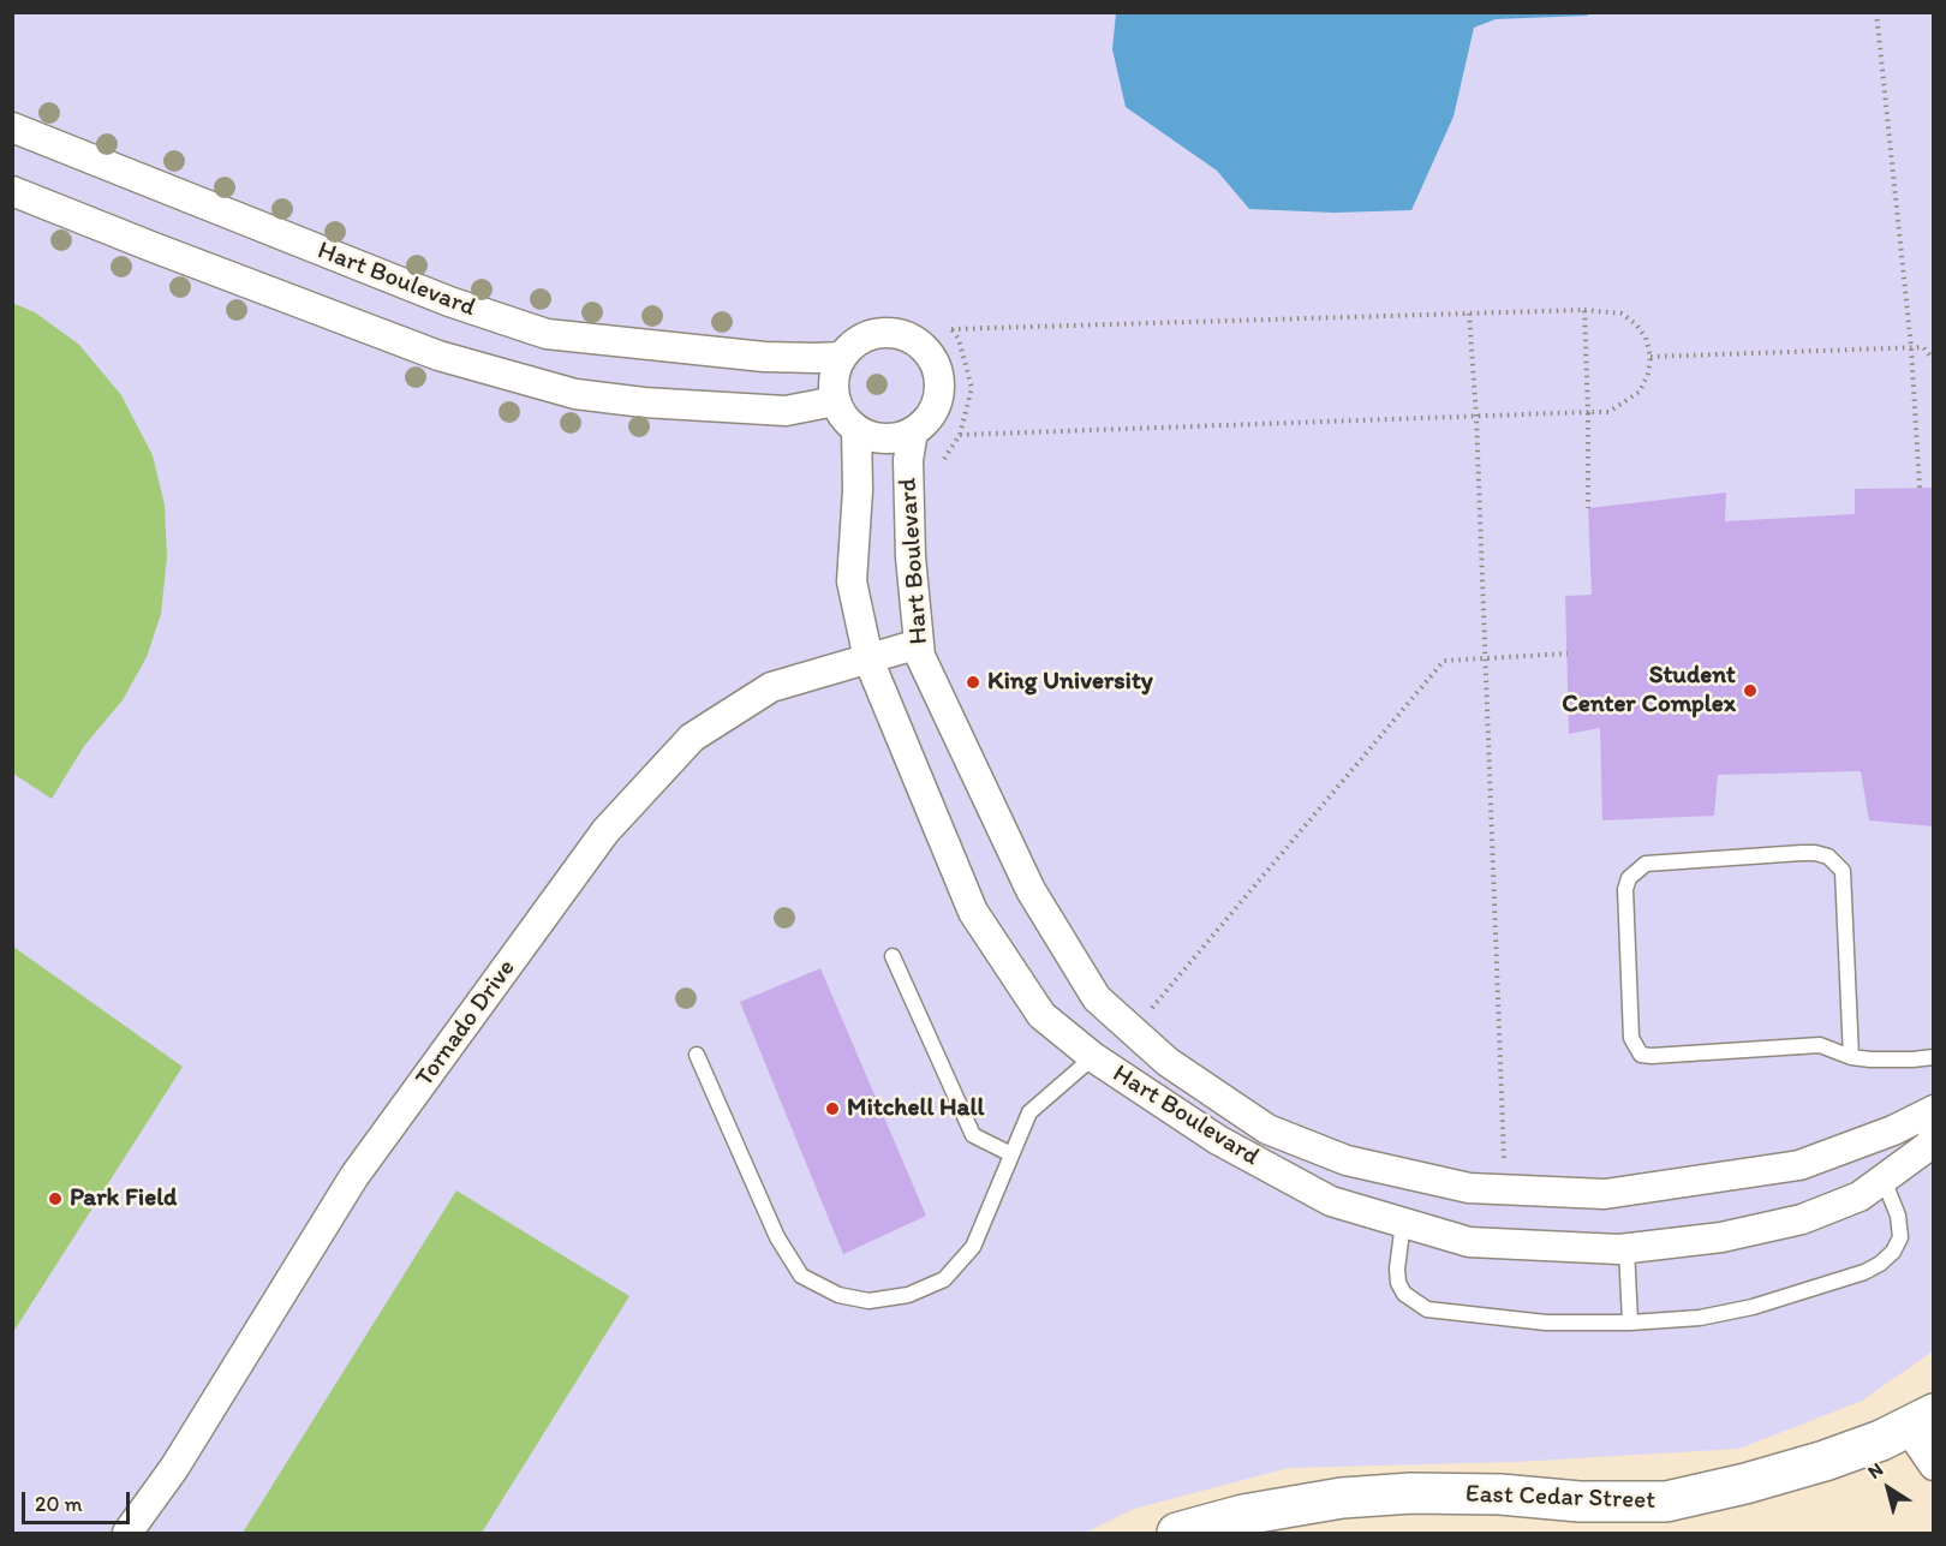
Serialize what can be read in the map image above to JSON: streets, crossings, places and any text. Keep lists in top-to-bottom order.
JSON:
{
  "streets": {
    "street": ["Hart Boulevard", "Tornado Drive", "East Cedar Street"]
  },
  "crossings": [
    ["Hart Boulevard", "Tornado Drive"]
  ],
  "places": [
    "King University",
    "Student Center Complex",
    "Mitchell Hall",
    "Park Field"
  ],
  "scale_bar": "20 m",
  "north": "top left"
}
